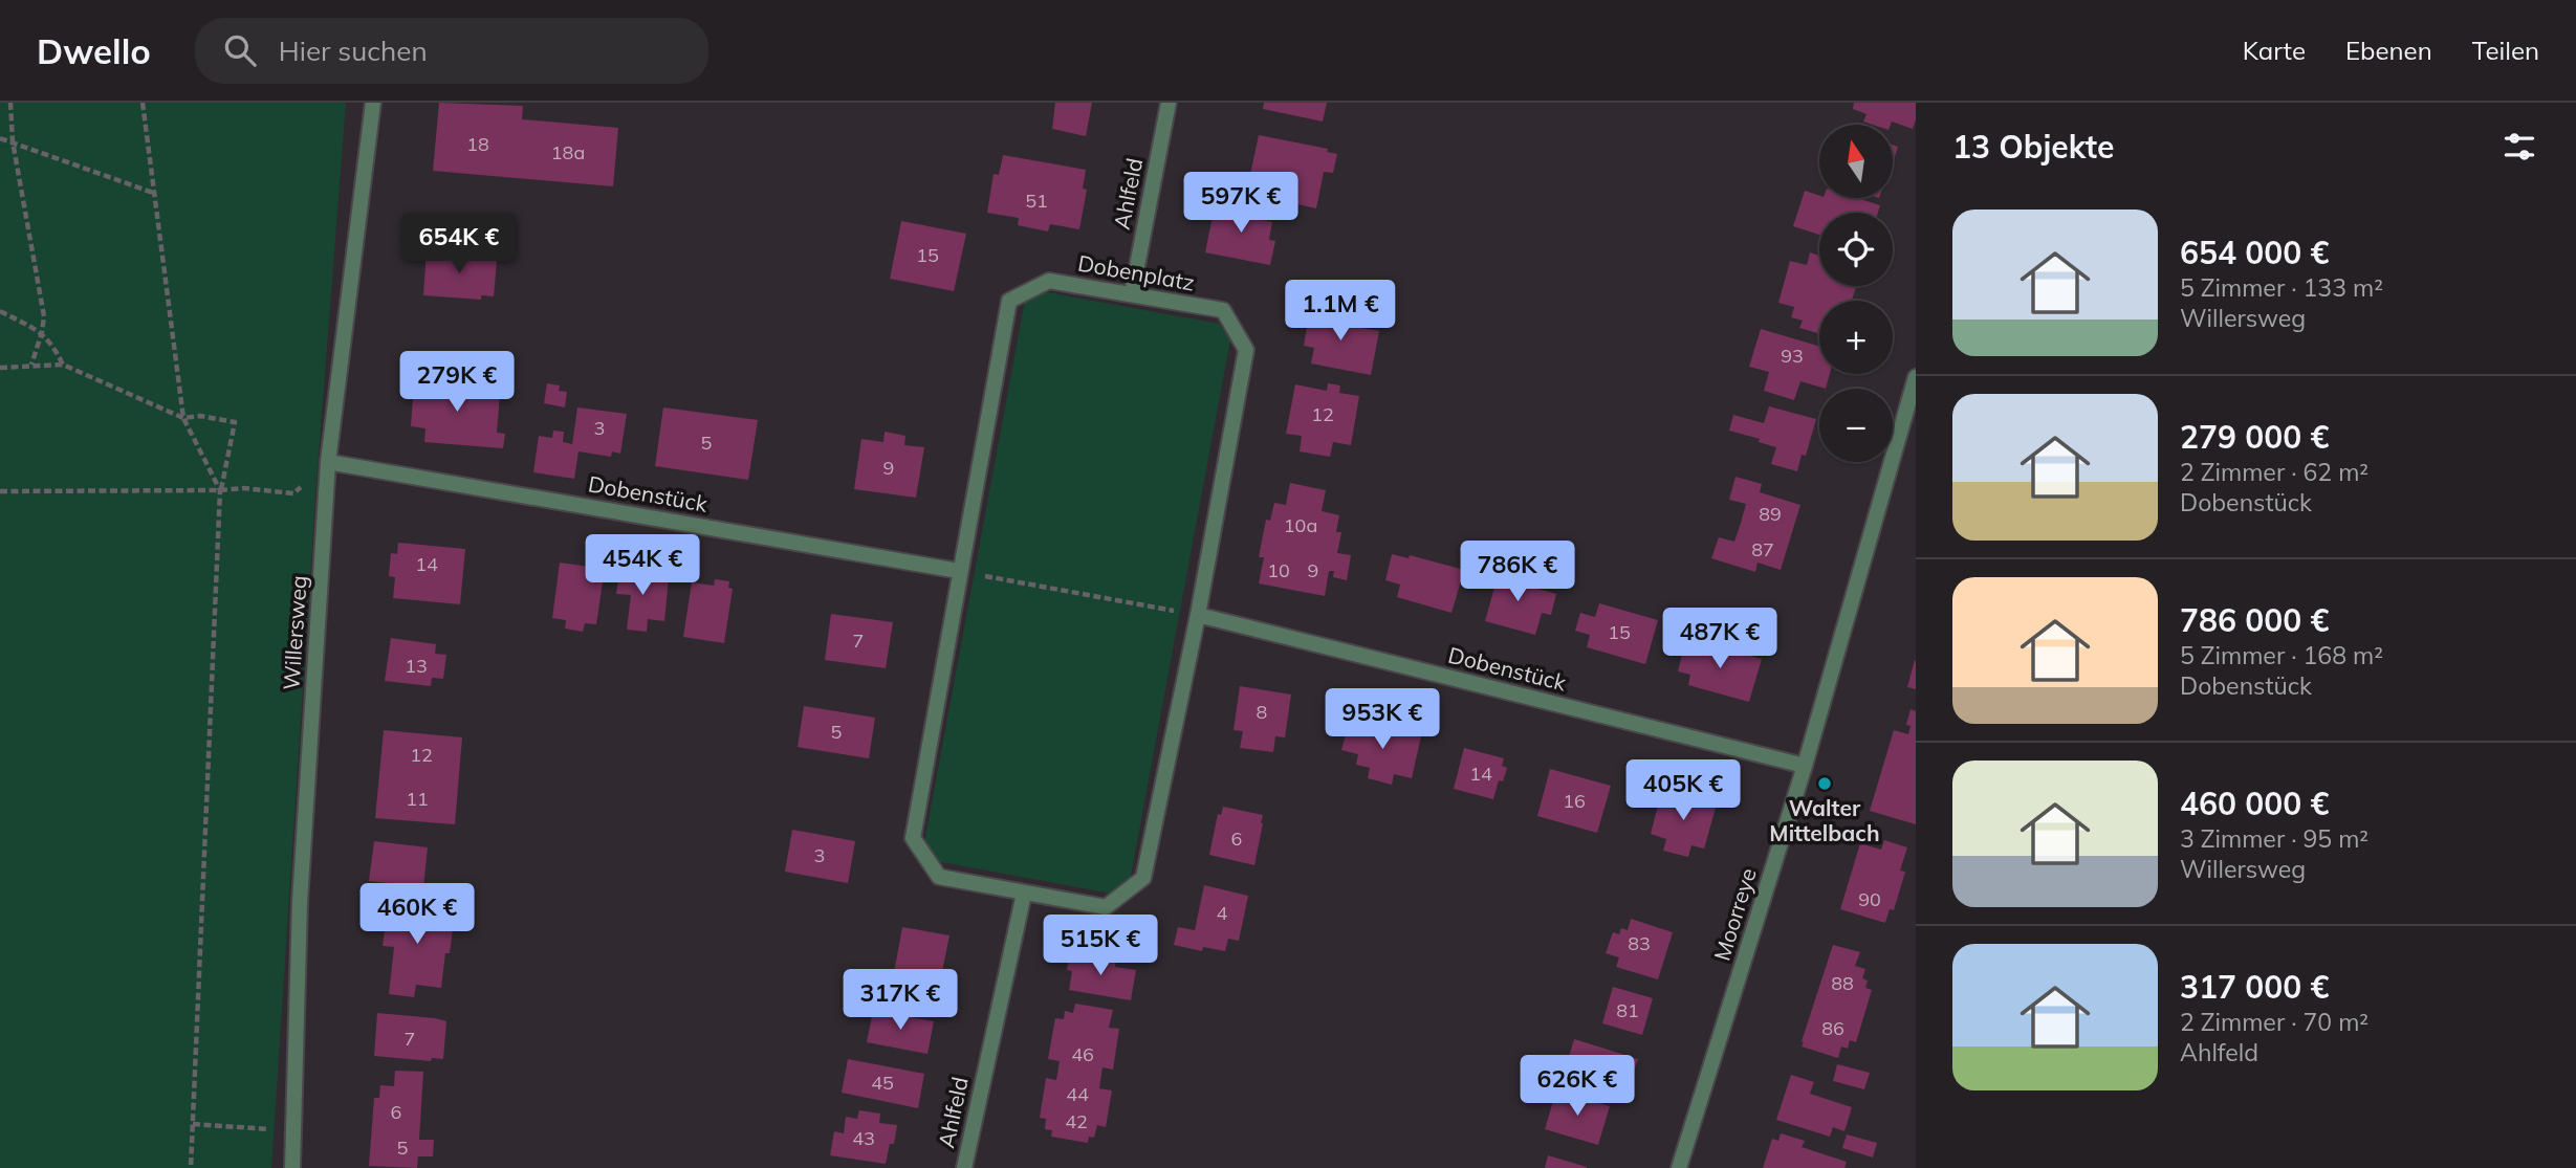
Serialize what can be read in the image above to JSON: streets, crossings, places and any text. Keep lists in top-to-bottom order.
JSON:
{
  "streets": {
    "street": [
      "Ahlfeld",
      "Dobenplatz",
      "Dobenstück",
      "Willersweg",
      "Moorreye"
    ]
  },
  "crossings": [
    ["Ahlfeld", "Dobenplatz"],
    ["Dobenplatz", "Dobenstück"],
    ["Dobenstück", "Willersweg"],
    ["Dobenstück", "Moorreye"]
  ],
  "places": ["Walter Mittelbach"],
  "house_numbers": [
    "18",
    "18a",
    "51",
    "15",
    "93",
    "12",
    "3",
    "5",
    "9",
    "89",
    "10a",
    "87",
    "14",
    "10",
    "9",
    "15",
    "7",
    "13",
    "8",
    "5",
    "12",
    "14",
    "11",
    "16",
    "6",
    "3",
    "90",
    "4",
    "83",
    "88",
    "81",
    "86",
    "7",
    "46",
    "45",
    "44",
    "6",
    "42",
    "43",
    "5"
  ],
  "north": "top",
  "page": {
    "header": "Dwello",
    "search": "Hier suchen",
    "nav": ["Karte", "Ebenen", "Teilen"],
    "heading": "13 Objekte",
    "map_buttons": ["+", "−"],
    "price": [
      "597K €",
      "654K €",
      "1.1M €",
      "279K €",
      "454K €",
      "786K €",
      "487K €",
      "953K €",
      "405K €",
      "460K €",
      "515K €",
      "317K €",
      "626K €"
    ],
    "list": [
      {
        "name": "654 000 €",
        "note": "5 Zimmer · 133 m² · Willersweg"
      },
      {
        "name": "279 000 €",
        "note": "2 Zimmer · 62 m² · Dobenstück"
      },
      {
        "name": "786 000 €",
        "note": "5 Zimmer · 168 m² · Dobenstück"
      },
      {
        "name": "460 000 €",
        "note": "3 Zimmer · 95 m² · Willersweg"
      },
      {
        "name": "317 000 €",
        "note": "2 Zimmer · 70 m² · Ahlfeld"
      }
    ]
  }
}
